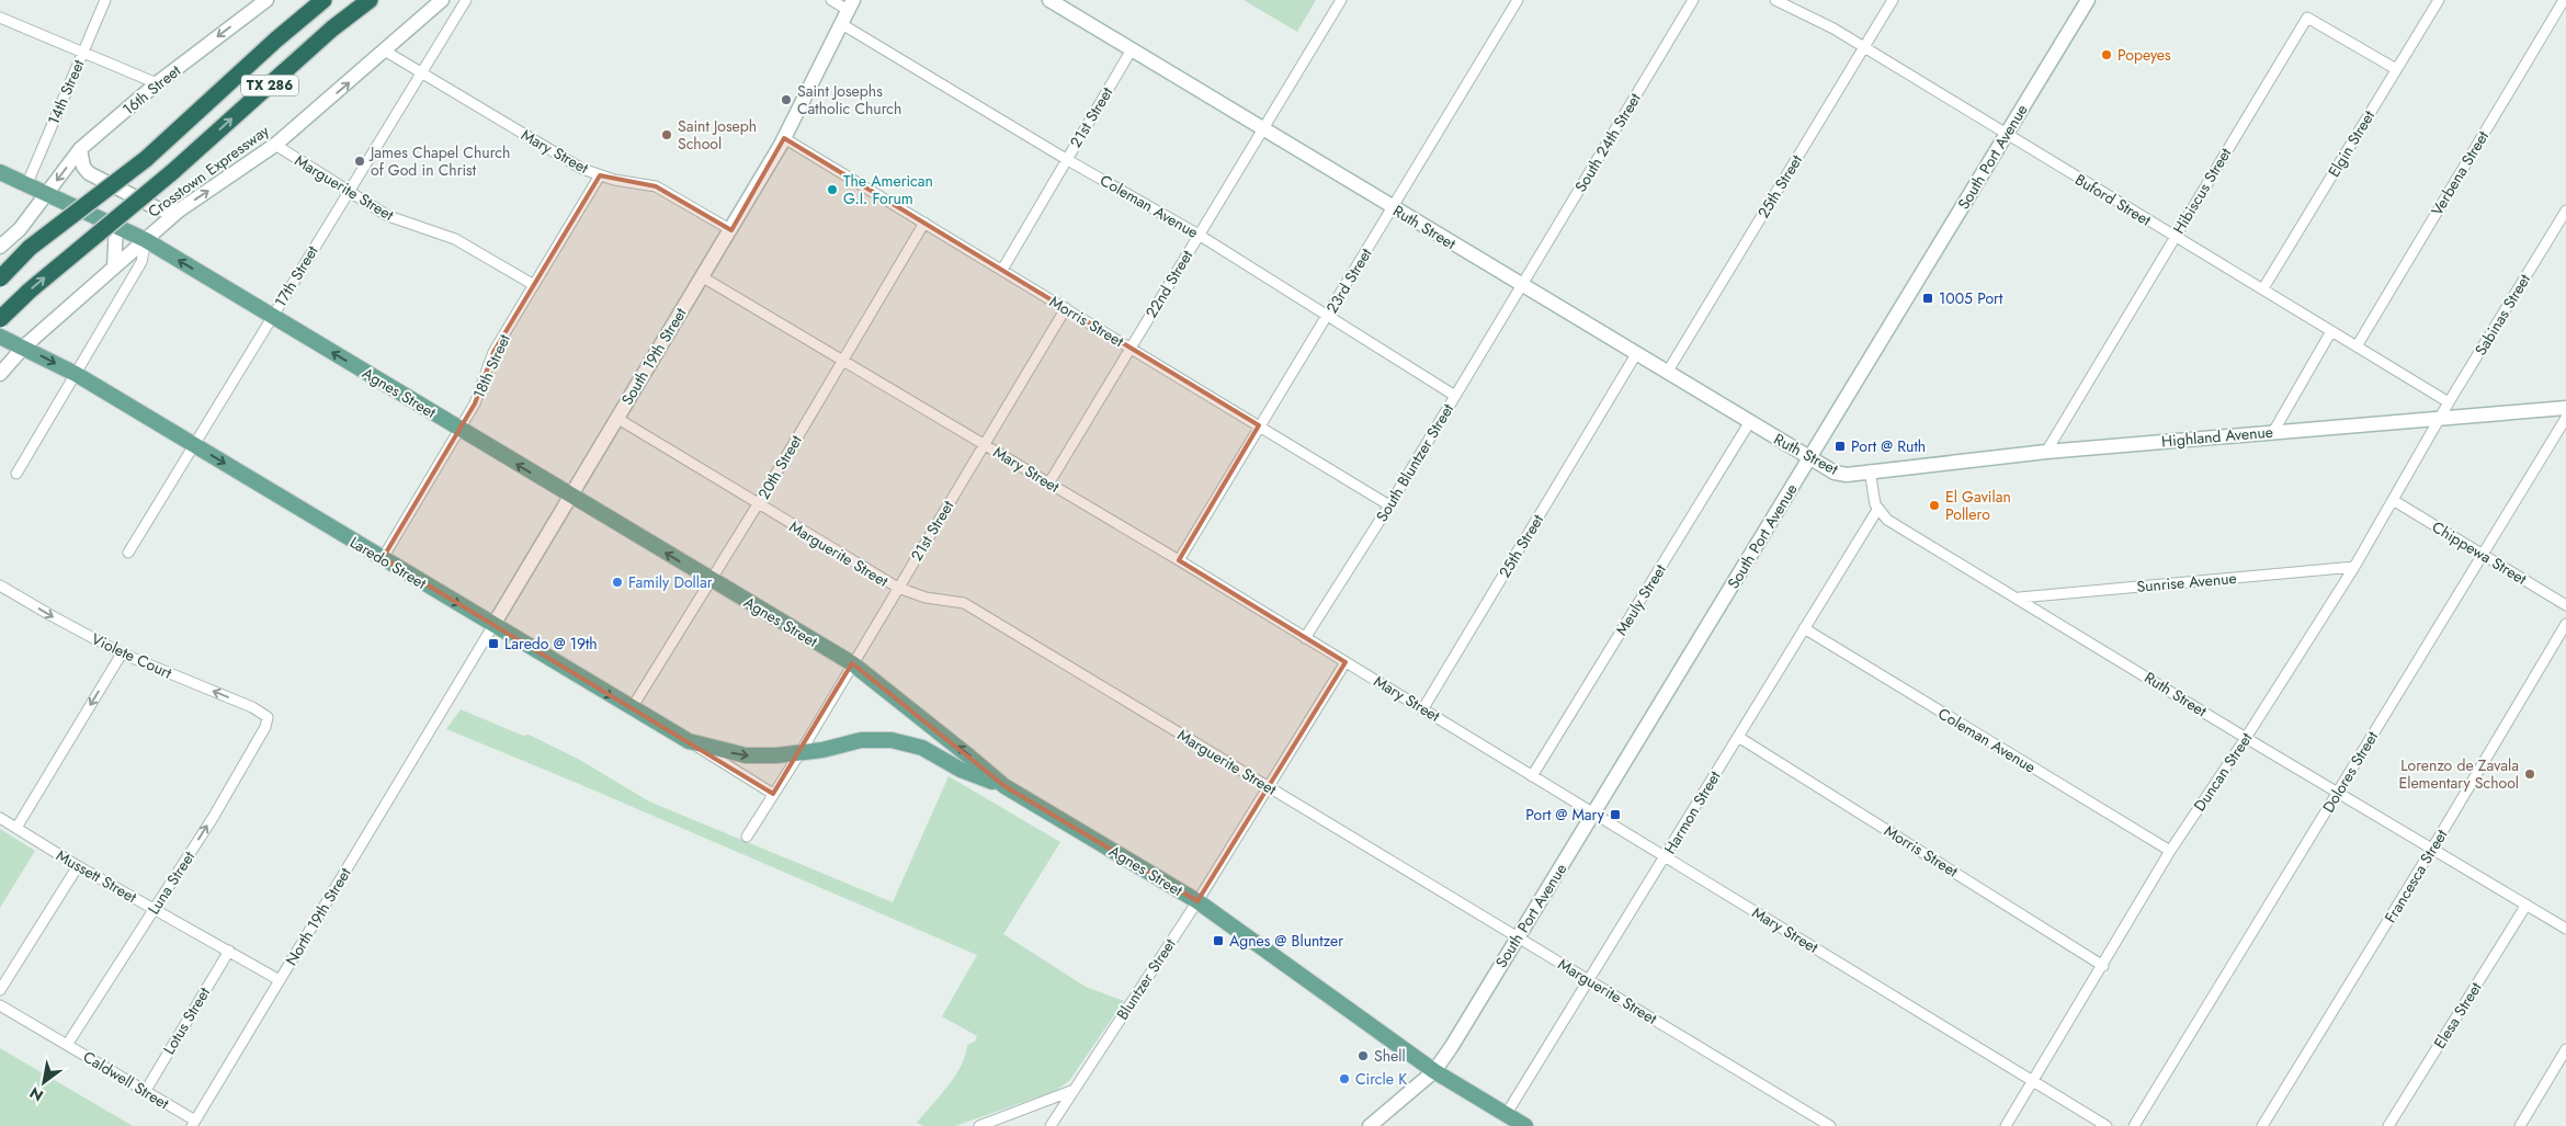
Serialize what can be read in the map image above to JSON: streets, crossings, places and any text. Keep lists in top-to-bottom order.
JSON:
{
  "streets": {
    "highway": ["TX 286", "Crosstown Expressway"],
    "main road": [
      "16th Street",
      "South Port Avenue",
      "Ruth Street",
      "South 19th Street",
      "Agnes Street",
      "Highland Avenue",
      "Laredo Street"
    ],
    "street": [
      "14th Street",
      "21st Street",
      "South 24th Street",
      "Elgin Street",
      "Mary Street",
      "Verbena Street",
      "25th Street",
      "Marguerite Street",
      "Hibiscus Street",
      "Buford Street",
      "Coleman Avenue",
      "17th Street",
      "23rd Street",
      "22nd Street",
      "Sabinas Street",
      "Morris Street",
      "18th Street",
      "South Bluntzer Street",
      "20th Street",
      "Chippewa Street",
      "Sunrise Avenue",
      "Meuly Street",
      "Violete Court",
      "Duncan Street",
      "Dolores Street",
      "Harmon Street",
      "Mussett Street",
      "Francesca Street",
      "Luna Street",
      "North 19th Street",
      "Bluntzer Street",
      "Elesa Street",
      "Lotus Street",
      "Caldwell Street"
    ]
  },
  "crossings": [
    ["16th Street", "Agnes Street"],
    ["14th Street", "Agnes Street"],
    ["21st Street", "Mary Street"],
    ["21st Street", "Marguerite Street"],
    ["21st Street", "Coleman Avenue"],
    ["21st Street", "Ruth Street"],
    ["21st Street", "Morris Street"],
    ["21st Street", "Agnes Street"],
    ["21st Street", "Laredo Street"],
    ["South 24th Street", "Ruth Street"],
    ["South 24th Street", "South Bluntzer Street"],
    ["Elgin Street", "Hibiscus Street"],
    ["Elgin Street", "Buford Street"],
    ["Mary Street", "South Port Avenue"],
    ["Mary Street", "Crosstown Expressway"],
    ["Mary Street", "25th Street"],
    ["Mary Street", "17th Street"],
    ["Mary Street", "23rd Street"],
    ["Mary Street", "22nd Street"],
    ["Mary Street", "South 19th Street"],
    ["Mary Street", "18th Street"],
    ["Mary Street", "South Bluntzer Street"],
    ["Mary Street", "20th Street"],
    ["Mary Street", "Meuly Street"],
    ["Mary Street", "Duncan Street"],
    ["Mary Street", "Harmon Street"],
    ["South Port Avenue", "Marguerite Street"],
    ["South Port Avenue", "Buford Street"],
    ["South Port Avenue", "Ruth Street"],
    ["South Port Avenue", "Agnes Street"],
    ["Crosstown Expressway", "Marguerite Street"],
    ["Crosstown Expressway", "Agnes Street"],
    ["Crosstown Expressway", "Laredo Street"],
    ["Verbena Street", "Buford Street"],
    ["25th Street", "Buford Street"],
    ["25th Street", "Ruth Street"],
    ["Marguerite Street", "17th Street"],
    ["Marguerite Street", "South 19th Street"],
    ["Marguerite Street", "18th Street"],
    ["Marguerite Street", "20th Street"],
    ["Marguerite Street", "Harmon Street"],
    ["Hibiscus Street", "Buford Street"],
    ["Hibiscus Street", "Highland Avenue"],
    ["Buford Street", "Sabinas Street"],
    ["Coleman Avenue", "23rd Street"],
    ["Coleman Avenue", "22nd Street"],
    ["Coleman Avenue", "South 19th Street"],
    ["Coleman Avenue", "South Bluntzer Street"],
    ["Coleman Avenue", "Duncan Street"],
    ["Coleman Avenue", "Harmon Street"],
    ["Ruth Street", "23rd Street"],
    ["Ruth Street", "22nd Street"],
    ["Ruth Street", "Highland Avenue"],
    ["Ruth Street", "South Bluntzer Street"],
    ["Ruth Street", "Sunrise Avenue"],
    ["Ruth Street", "Meuly Street"],
    ["Ruth Street", "Duncan Street"],
    ["Ruth Street", "Dolores Street"],
    ["Ruth Street", "Harmon Street"],
    ["Ruth Street", "Francesca Street"],
    ["Ruth Street", "Elesa Street"],
    ["17th Street", "Agnes Street"],
    ["17th Street", "Laredo Street"],
    ["23rd Street", "Morris Street"],
    ["22nd Street", "Morris Street"],
    ["Sabinas Street", "Highland Avenue"],
    ["Sabinas Street", "Duncan Street"],
    ["Morris Street", "South 19th Street"],
    ["Morris Street", "South Bluntzer Street"],
    ["Morris Street", "20th Street"],
    ["Morris Street", "Duncan Street"],
    ["Morris Street", "Harmon Street"],
    ["South 19th Street", "Agnes Street"],
    ["South 19th Street", "Laredo Street"],
    ["South 19th Street", "North 19th Street"],
    ["18th Street", "Agnes Street"],
    ["18th Street", "Laredo Street"],
    ["Agnes Street", "20th Street"],
    ["Agnes Street", "Harmon Street"],
    ["Agnes Street", "Bluntzer Street"],
    ["Highland Avenue", "Duncan Street"],
    ["20th Street", "Laredo Street"],
    ["Chippewa Street", "Duncan Street"],
    ["Chippewa Street", "Dolores Street"],
    ["Sunrise Avenue", "Duncan Street"],
    ["Violete Court", "Luna Street"],
    ["Mussett Street", "Luna Street"],
    ["Mussett Street", "North 19th Street"],
    ["Mussett Street", "Lotus Street"],
    ["Luna Street", "Caldwell Street"],
    ["North 19th Street", "Caldwell Street"],
    ["Lotus Street", "Caldwell Street"]
  ],
  "one_way": [
    "16th Street",
    "Agnes Street",
    "Laredo Street",
    "Luna Street"
  ],
  "places": {
    "other": [
      "Popeyes",
      "Saint Josephs Catholic Church",
      "Saint Joseph School",
      "James Chapel Church of God in Christ",
      "The American G.I. Forum",
      "El Gavilan Pollero",
      "Family Dollar",
      "Lorenzo de Zavala Elementary School",
      "Shell",
      "Circle K"
    ],
    "transit": [
      "1005 Port",
      "Port @ Ruth",
      "Laredo @ 19th",
      "Port @ Mary",
      "Agnes @ Bluntzer"
    ]
  },
  "north": "bottom left"
}
